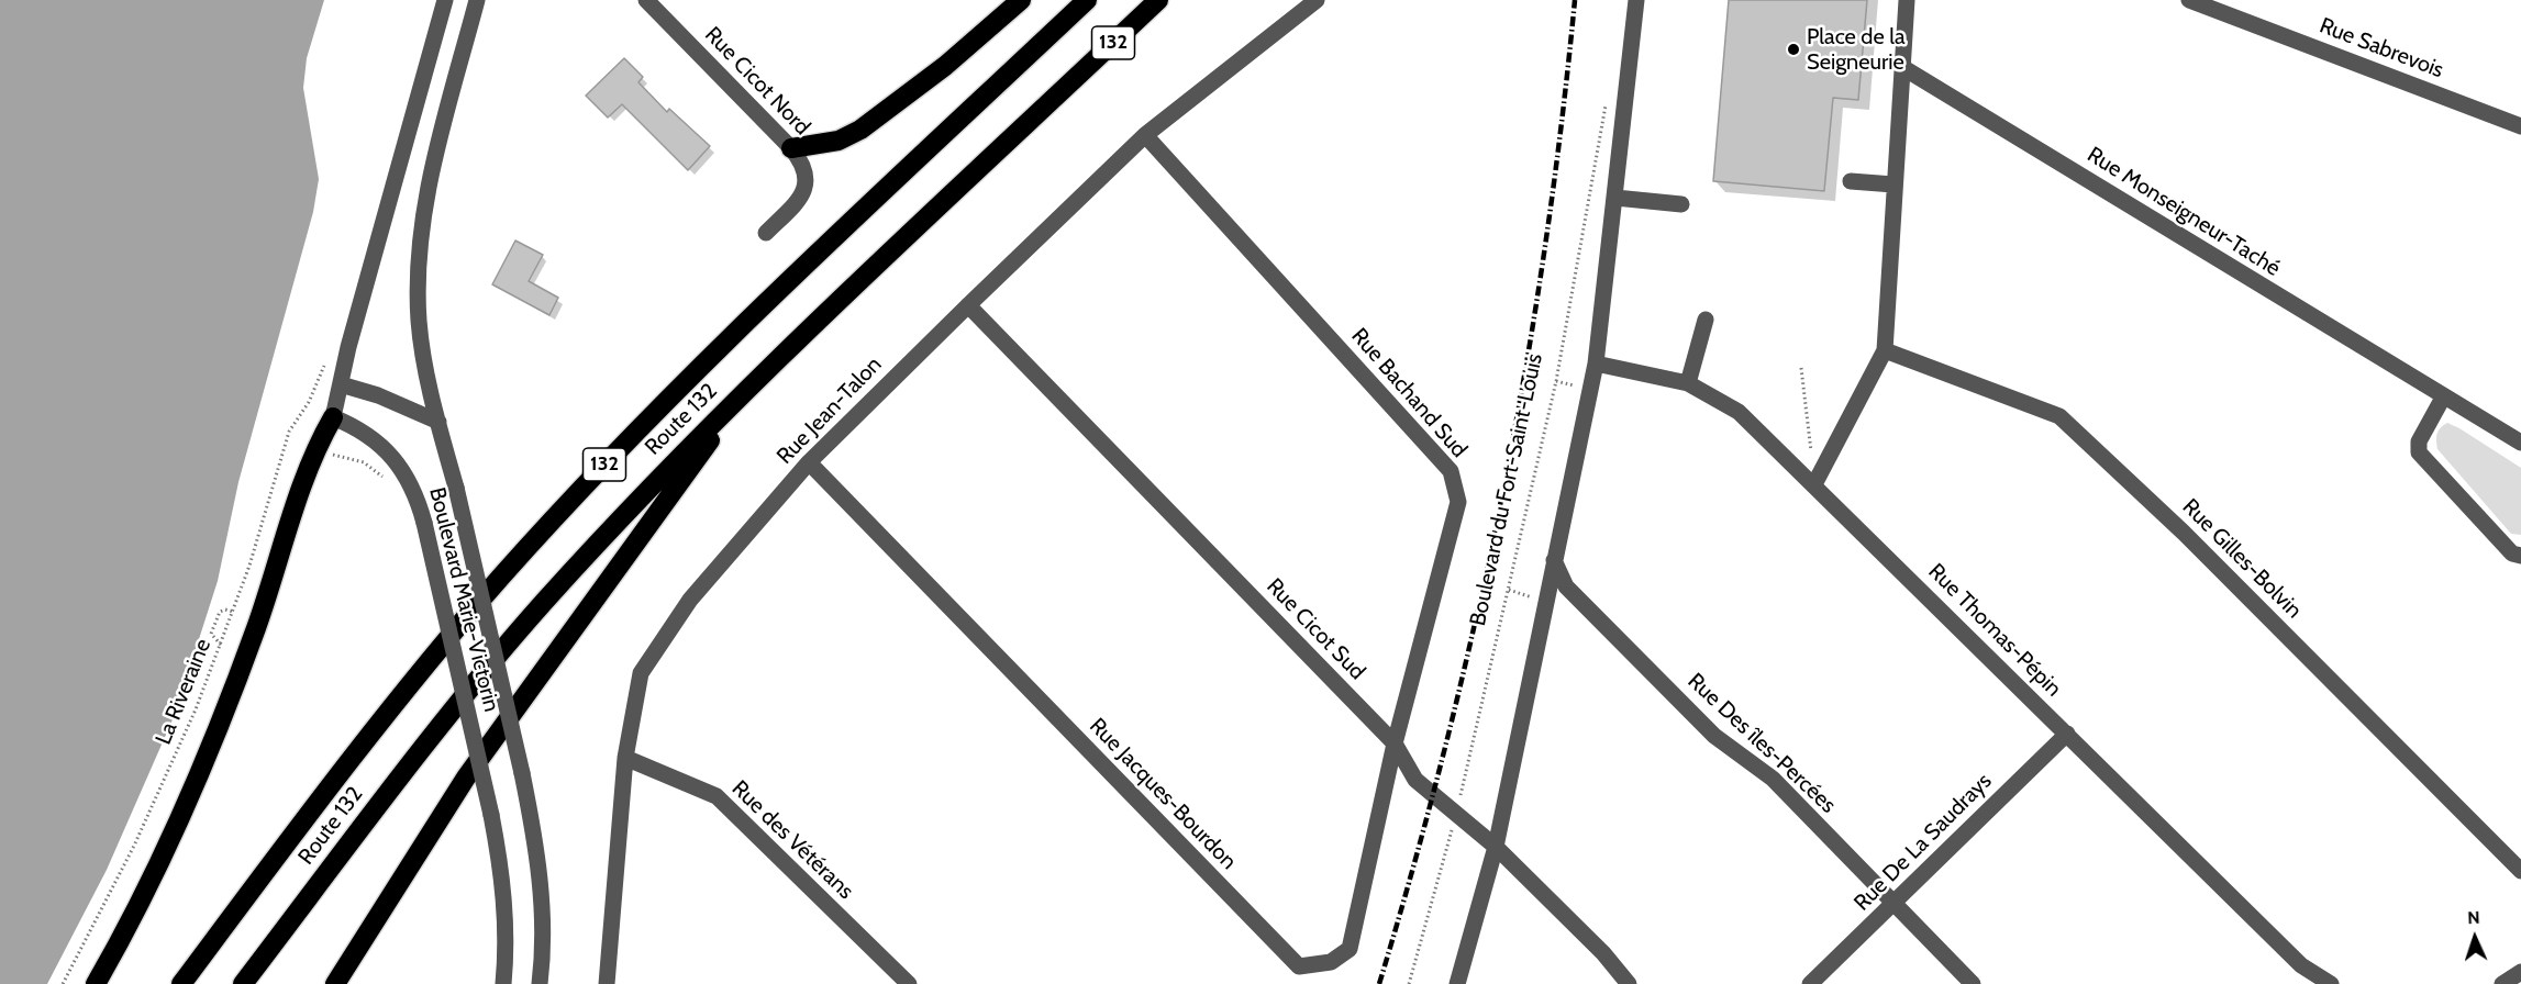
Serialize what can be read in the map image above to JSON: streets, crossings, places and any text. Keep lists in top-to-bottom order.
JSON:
{
  "streets": {
    "highway": ["132", "Route 132"],
    "street": [
      "Rue Sabrevois",
      "Rue Cicot Nord",
      "Rue Monseigneur-Taché",
      "Rue Bachand Sud",
      "Rue Jean-Talon",
      "Rue Gilles-Bolvin",
      "Boulevard Marie-Victorin",
      "Rue Cicot Sud",
      "Rue Thomas-Pépin",
      "Rue Des îles-Percées",
      "Rue Jacques-Bourdon",
      "Rue des Vétérans",
      "Rue De La Saudrays"
    ],
    "path": ["Boulevard du Fort-Saint-Louis", "La Riveraine"]
  },
  "crossings": [
    ["Rue Bachand Sud", "Rue Jean-Talon"],
    ["Rue Bachand Sud", "Rue Cicot Sud"],
    ["Rue Bachand Sud", "Rue Jacques-Bourdon"],
    ["Rue Jean-Talon", "Rue Cicot Sud"],
    ["Rue Jean-Talon", "Rue Jacques-Bourdon"],
    ["Rue Jean-Talon", "Rue des Vétérans"],
    ["Boulevard du Fort-Saint-Louis", "Rue Cicot Sud"],
    ["Boulevard Marie-Victorin", "La Riveraine"],
    ["Rue Cicot Sud", "Rue Jacques-Bourdon"],
    ["Rue Thomas-Pépin", "Rue De La Saudrays"],
    ["Rue Des îles-Percées", "Rue De La Saudrays"]
  ],
  "places": ["Place de la Seigneurie"],
  "north": "top"
}
